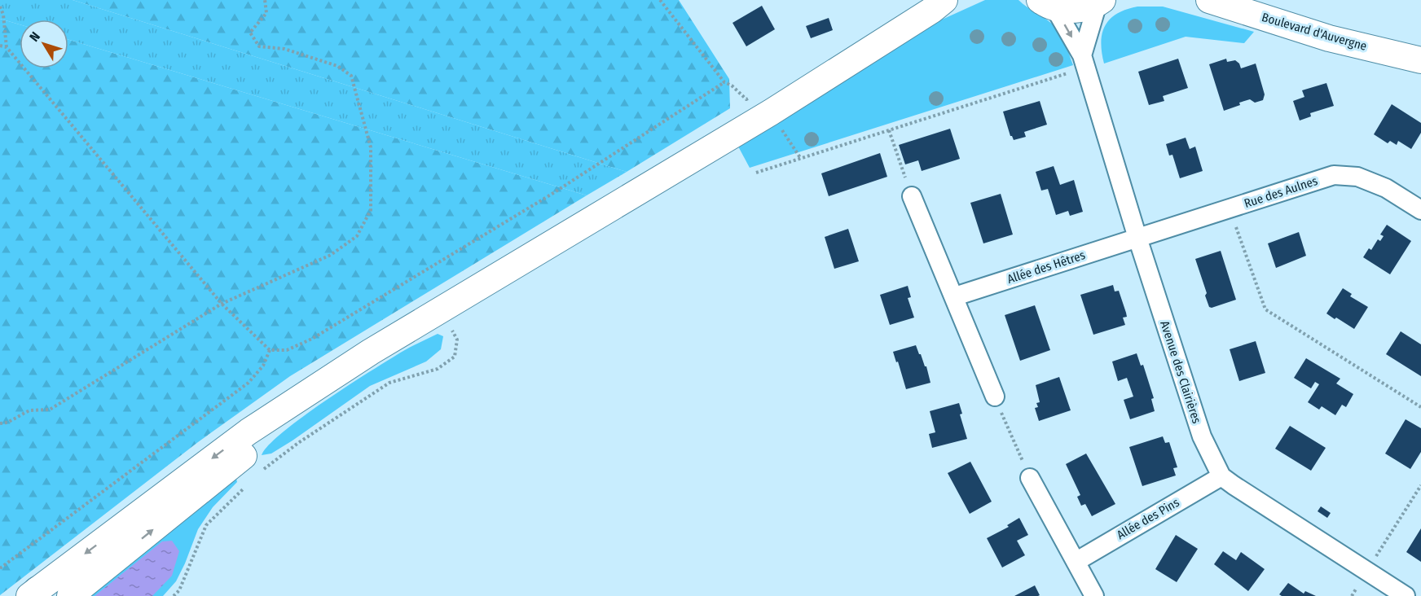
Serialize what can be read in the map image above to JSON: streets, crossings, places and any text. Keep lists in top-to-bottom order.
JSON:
{
  "streets": {
    "main road": ["Boulevard d'Auvergne"],
    "street": [
      "Rue des Aulnes",
      "Allée des Hêtres",
      "Avenue des Clairières",
      "Allée des Pins"
    ]
  },
  "crossings": [
    ["Rue des Aulnes", "Allée des Hêtres"],
    ["Rue des Aulnes", "Avenue des Clairières"],
    ["Allée des Hêtres", "Avenue des Clairières"],
    ["Avenue des Clairières", "Allée des Pins"]
  ],
  "north": "top left"
}
